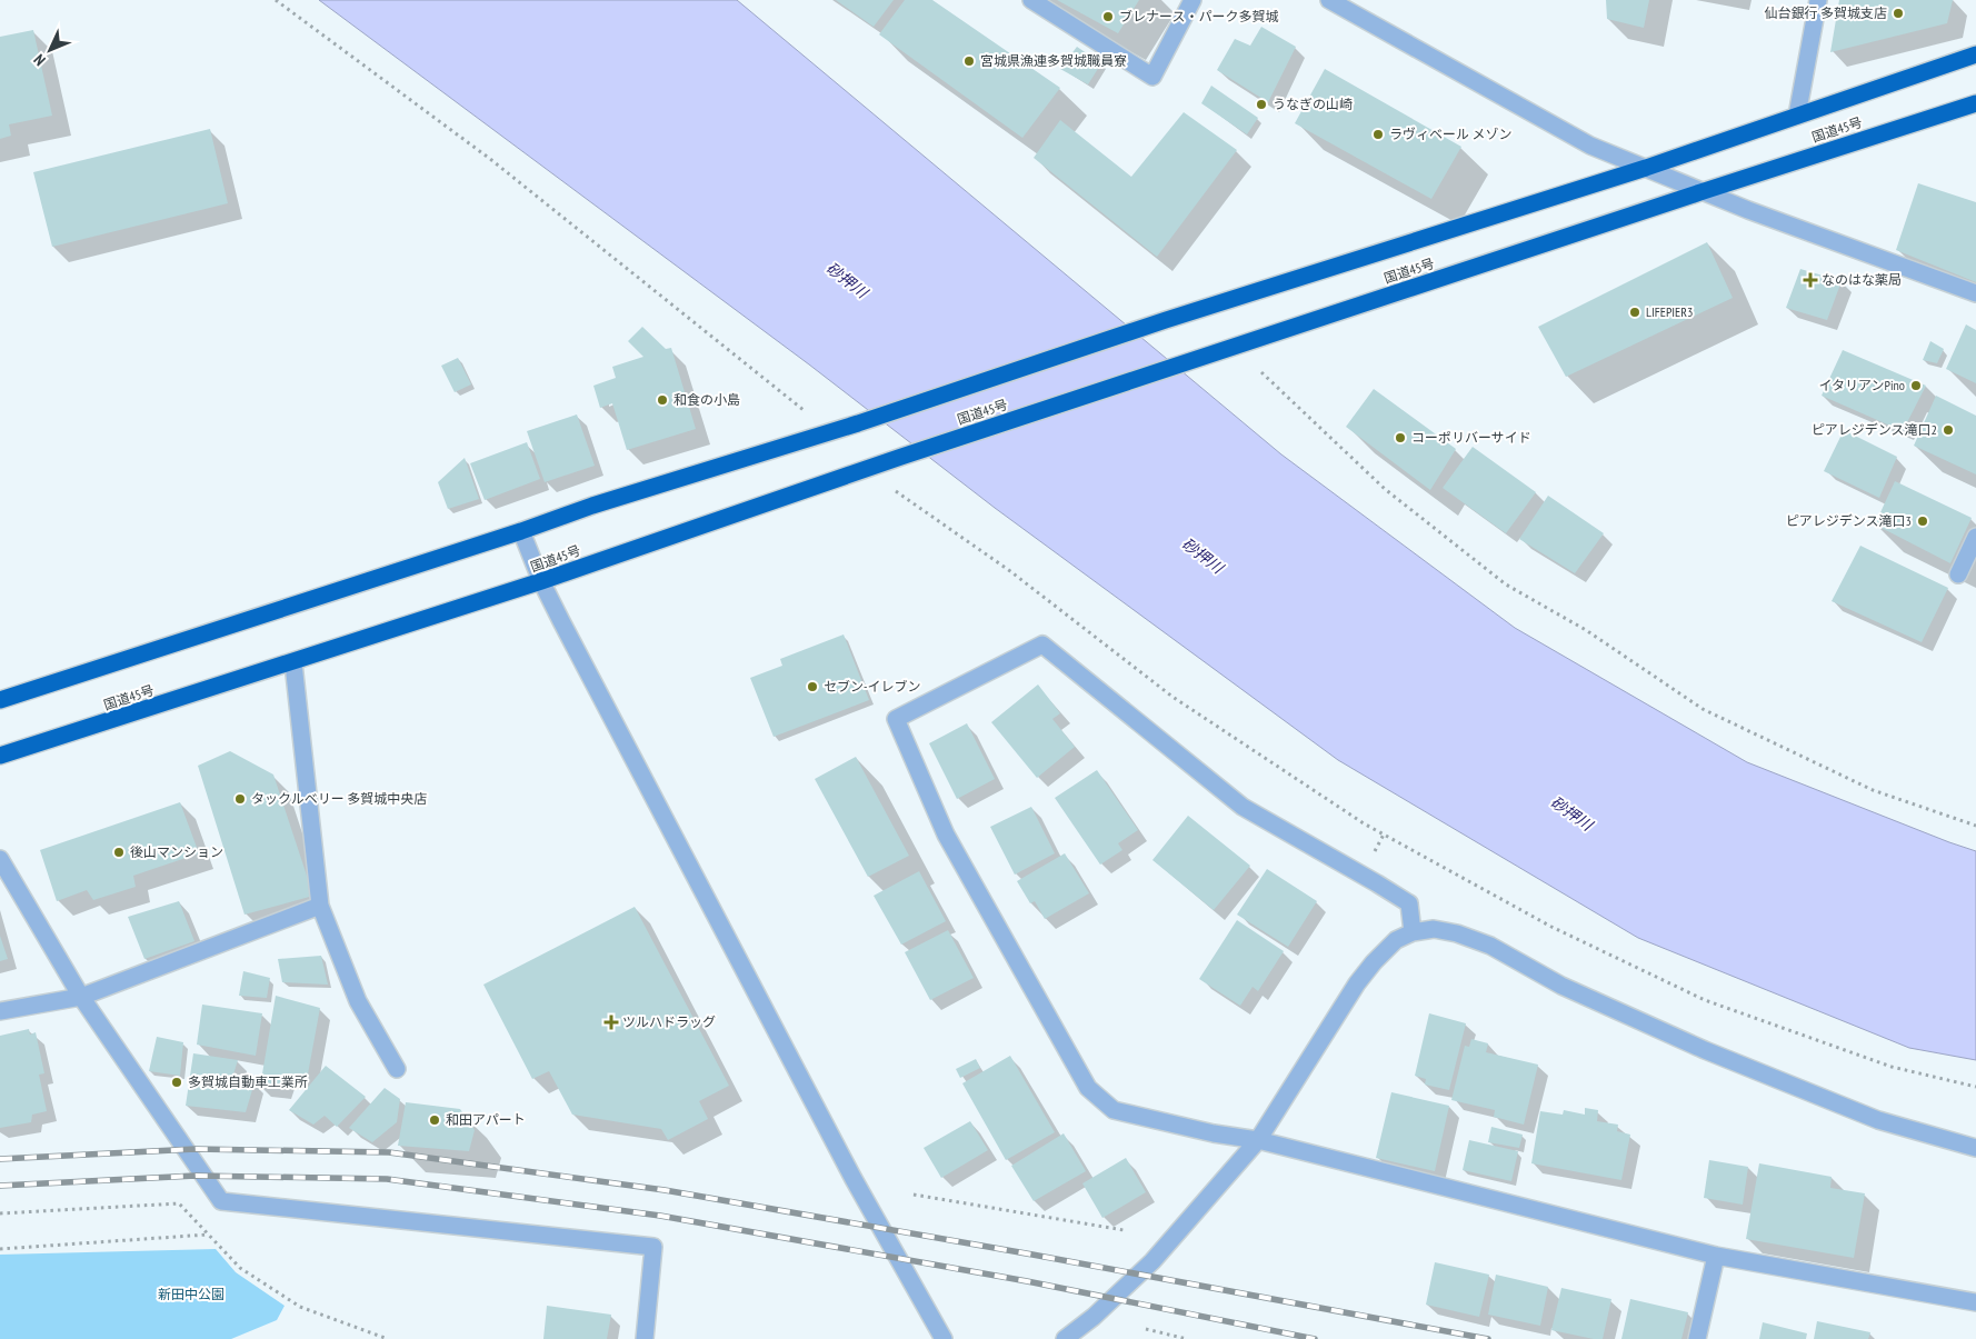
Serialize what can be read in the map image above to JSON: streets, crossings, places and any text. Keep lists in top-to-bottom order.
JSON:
{
  "streets": {
    "highway": ["国道45号"]
  },
  "water": ["砂押川"],
  "parks": ["新田中公園"],
  "places": {
    "other": [
      "仙台銀行 多賀城支店",
      "ブレナース・パーク多賀城",
      "宮城県漁連多賀城職員寮",
      "うなぎの山崎",
      "ラヴィベール メゾン",
      "LIFEPIER3",
      "イタリアンPino",
      "和食の小島",
      "ピアレジデンス滝口2",
      "コーポリバーサイド",
      "ピアレジデンス滝口3",
      "セブン-イレブン",
      "タックルベリー 多賀城中央店",
      "後山マンション",
      "多賀城自動車工業所",
      "和田アパート"
    ],
    "health": ["なのはな薬局", "ツルハドラッグ"]
  },
  "north": "bottom left"
}
